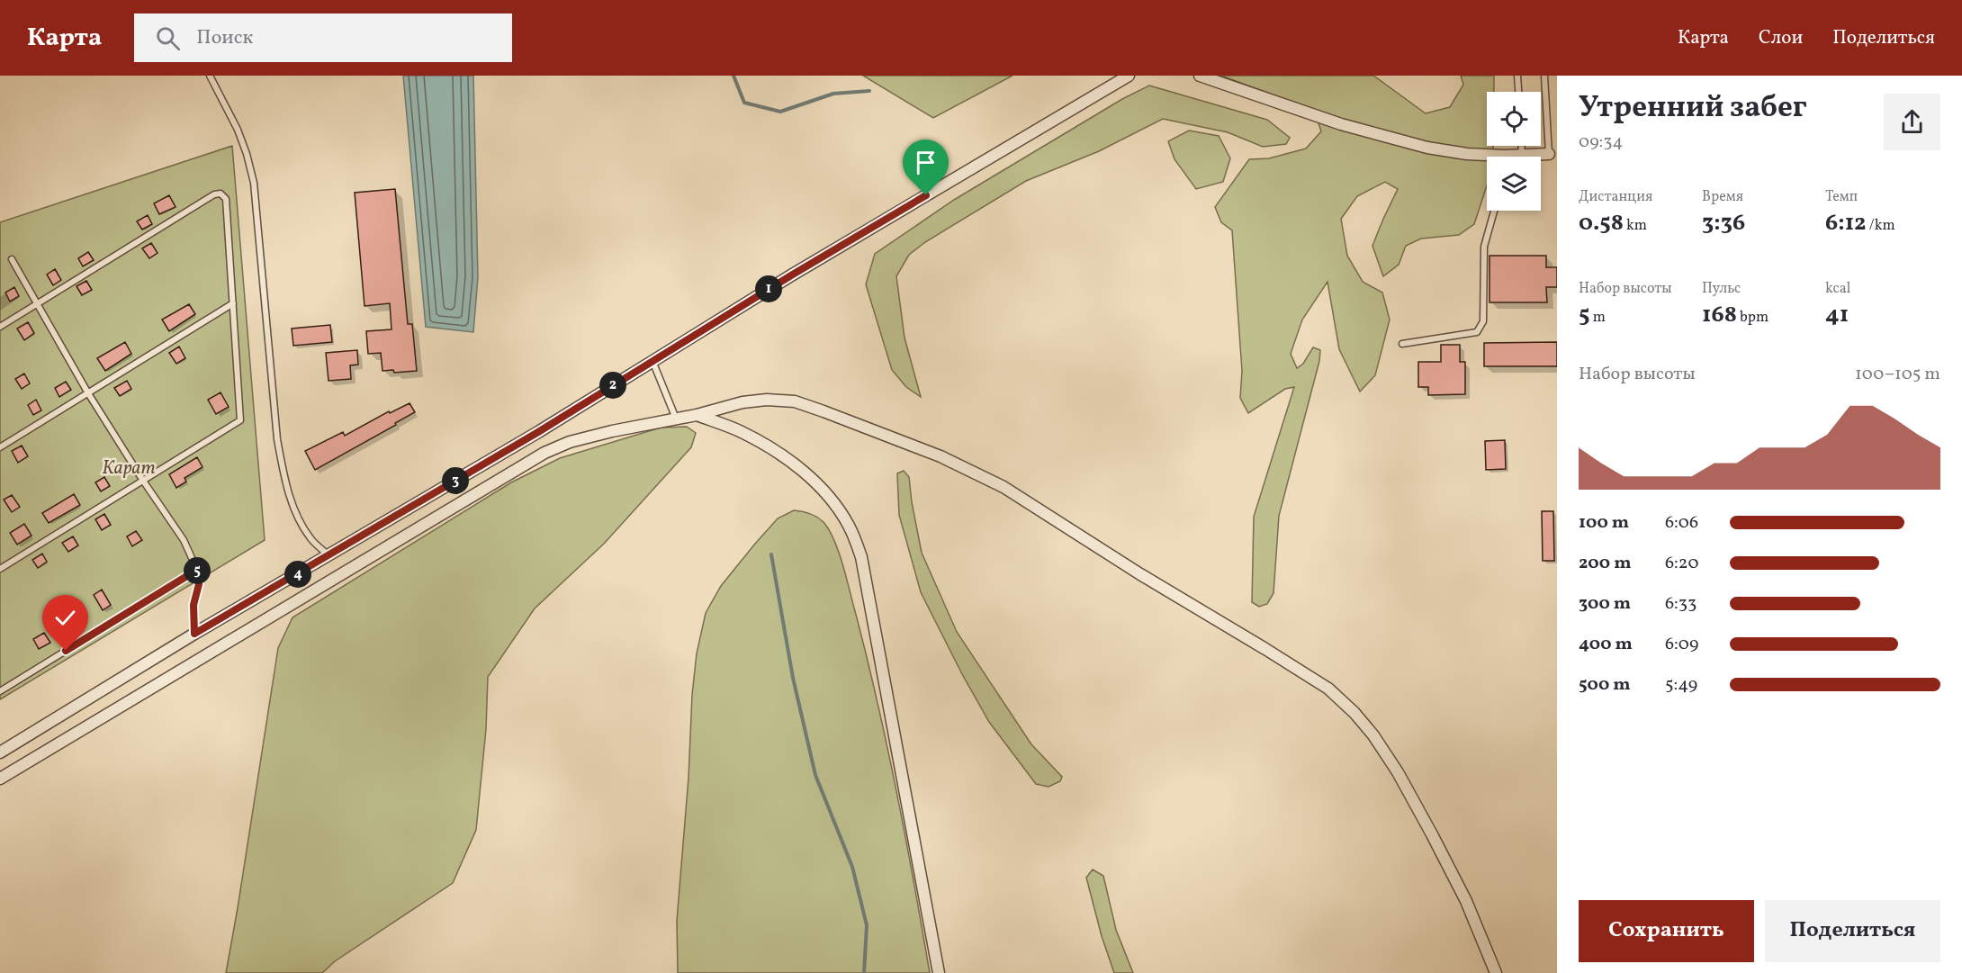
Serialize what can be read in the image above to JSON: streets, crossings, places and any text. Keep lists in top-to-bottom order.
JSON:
{
  "parks": ["Карат"],
  "page": {
    "header": "Карта",
    "search": "Поиск",
    "nav": ["Карта", "Слои", "Поделиться"],
    "heading": ["Утренний забег", "09:34"],
    "stats": [
      ["Дистанция", "0.58 km"],
      ["Время", "3:36"],
      ["Темп", "6:12 /km"],
      ["Набор высоты", "5 m"],
      ["Пульс", "168 bpm"],
      ["kcal", "41"]
    ],
    "pins": [
      "1",
      "2",
      "3",
      "5",
      "4"
    ],
    "chart": ["Набор высоты", "100–105 m"],
    "list": [
      {
        "name": "100 m",
        "note": "6:06"
      },
      {
        "name": "200 m",
        "note": "6:20"
      },
      {
        "name": "300 m",
        "note": "6:33"
      },
      {
        "name": "400 m",
        "note": "6:09"
      },
      {
        "name": "500 m",
        "note": "5:49"
      }
    ],
    "buttons": ["Сохранить", "Поделиться"]
  }
}
